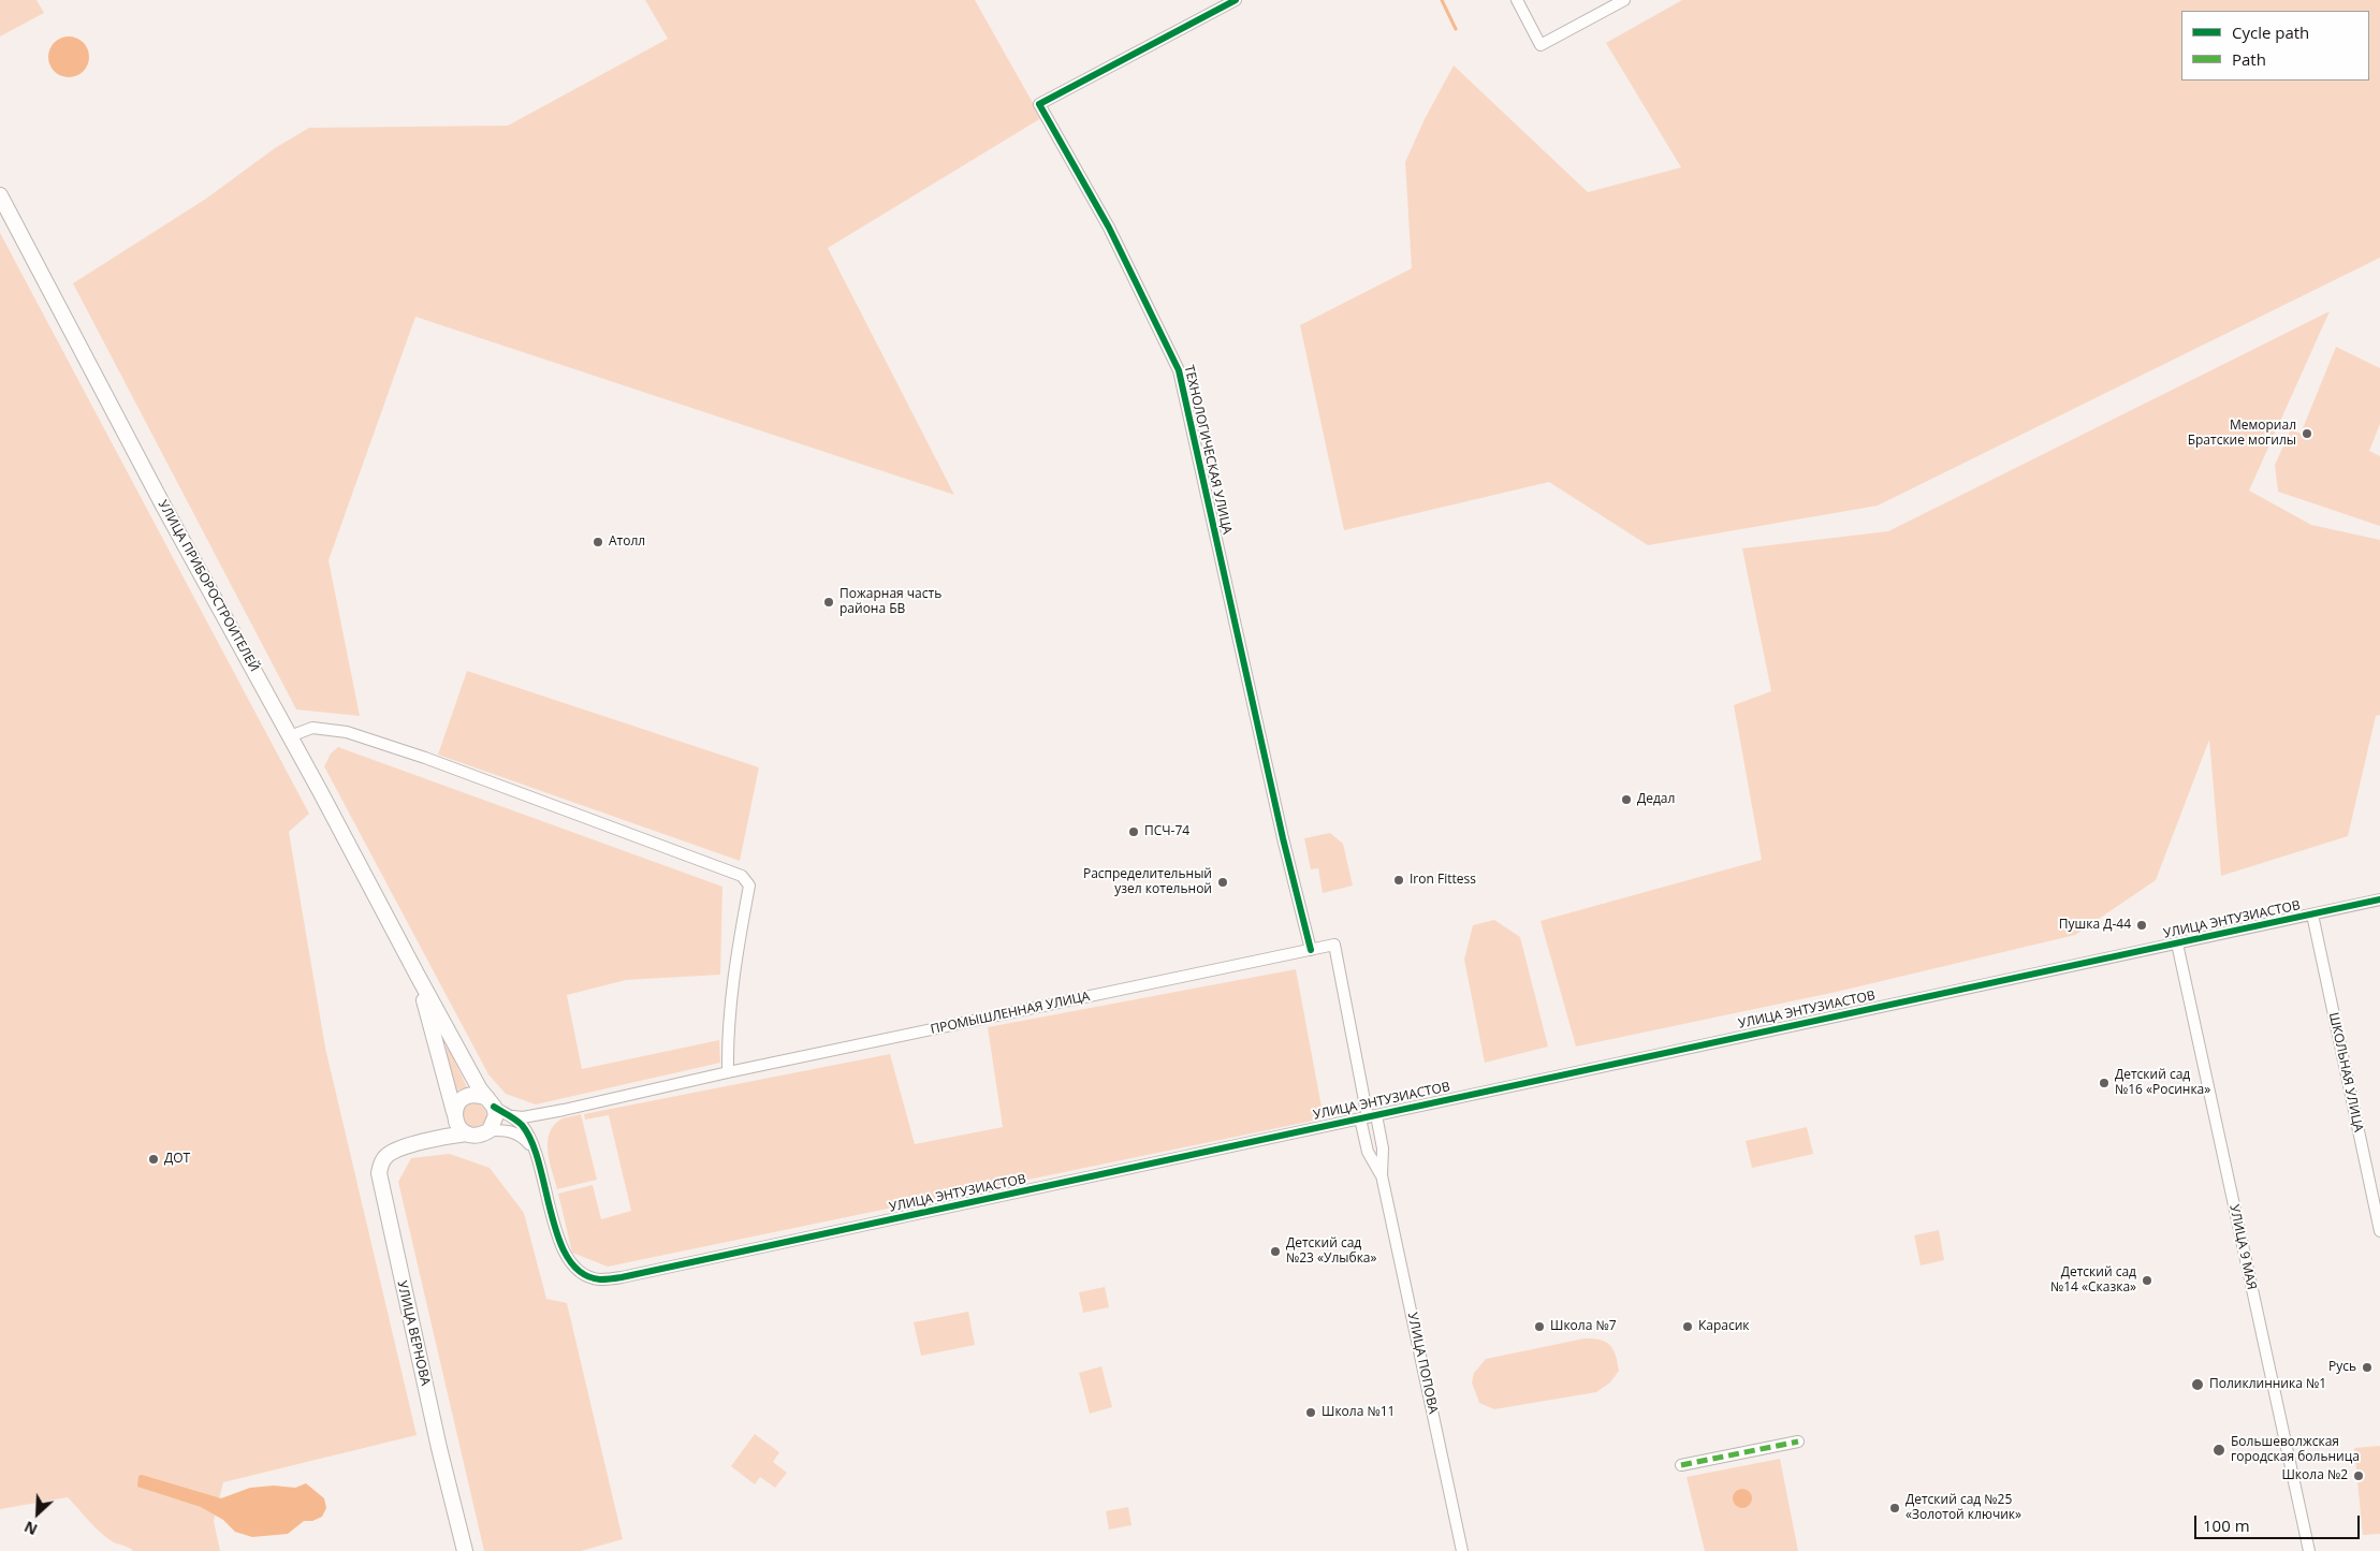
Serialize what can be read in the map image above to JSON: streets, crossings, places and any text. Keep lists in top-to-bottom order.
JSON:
{
  "streets": {
    "main road": ["УЛИЦА ПРИБОРОСТРОИТЕЛЕЙ", "УЛИЦА ВЕРНОВА"],
    "street": [
      "ТЕХНОЛОГИЧЕСКАЯ УЛИЦА",
      "УЛИЦА ЭНТУЗИАСТОВ",
      "ПРОМЫШЛЕННАЯ УЛИЦА",
      "ШКОЛЬНАЯ УЛИЦА",
      "УЛИЦА 9 МАЯ",
      "УЛИЦА ПОПОВА"
    ]
  },
  "crossings": [
    ["ТЕХНОЛОГИЧЕСКАЯ УЛИЦА", "ПРОМЫШЛЕННАЯ УЛИЦА"],
    ["УЛИЦА ПРИБОРОСТРОИТЕЛЕЙ", "УЛИЦА ЭНТУЗИАСТОВ"],
    ["УЛИЦА ПРИБОРОСТРОИТЕЛЕЙ", "УЛИЦА ВЕРНОВА"],
    ["УЛИЦА ЭНТУЗИАСТОВ", "ПРОМЫШЛЕННАЯ УЛИЦА"],
    ["УЛИЦА ЭНТУЗИАСТОВ", "ШКОЛЬНАЯ УЛИЦА"],
    ["УЛИЦА ЭНТУЗИАСТОВ", "УЛИЦА 9 МАЯ"],
    ["УЛИЦА ЭНТУЗИАСТОВ", "УЛИЦА ВЕРНОВА"],
    ["УЛИЦА ЭНТУЗИАСТОВ", "УЛИЦА ПОПОВА"],
    ["ПРОМЫШЛЕННАЯ УЛИЦА", "УЛИЦА ПОПОВА"]
  ],
  "places": [
    "Мемориал Братские могилы",
    "Атолл",
    "Пожарная часть района БВ",
    "Дедал",
    "ПСЧ-74",
    "Iron Fittess",
    "Распределительный узел котельной",
    "Пушка Д-44",
    "Детский сад №16 «Росинка»",
    "ДОТ",
    "Детский сад №23 «Улыбка»",
    "Детский сад №14 «Сказка»",
    "Школа №7",
    "Карасик",
    "Русь",
    "Поликлинника №1",
    "Школа №11",
    "Большеволжская городская больница",
    "Школа №2",
    "Детский сад №25 «Золотой ключик»"
  ],
  "legend": ["Cycle path", "Path"],
  "scale_bar": "100 m",
  "north": "bottom left"
}
